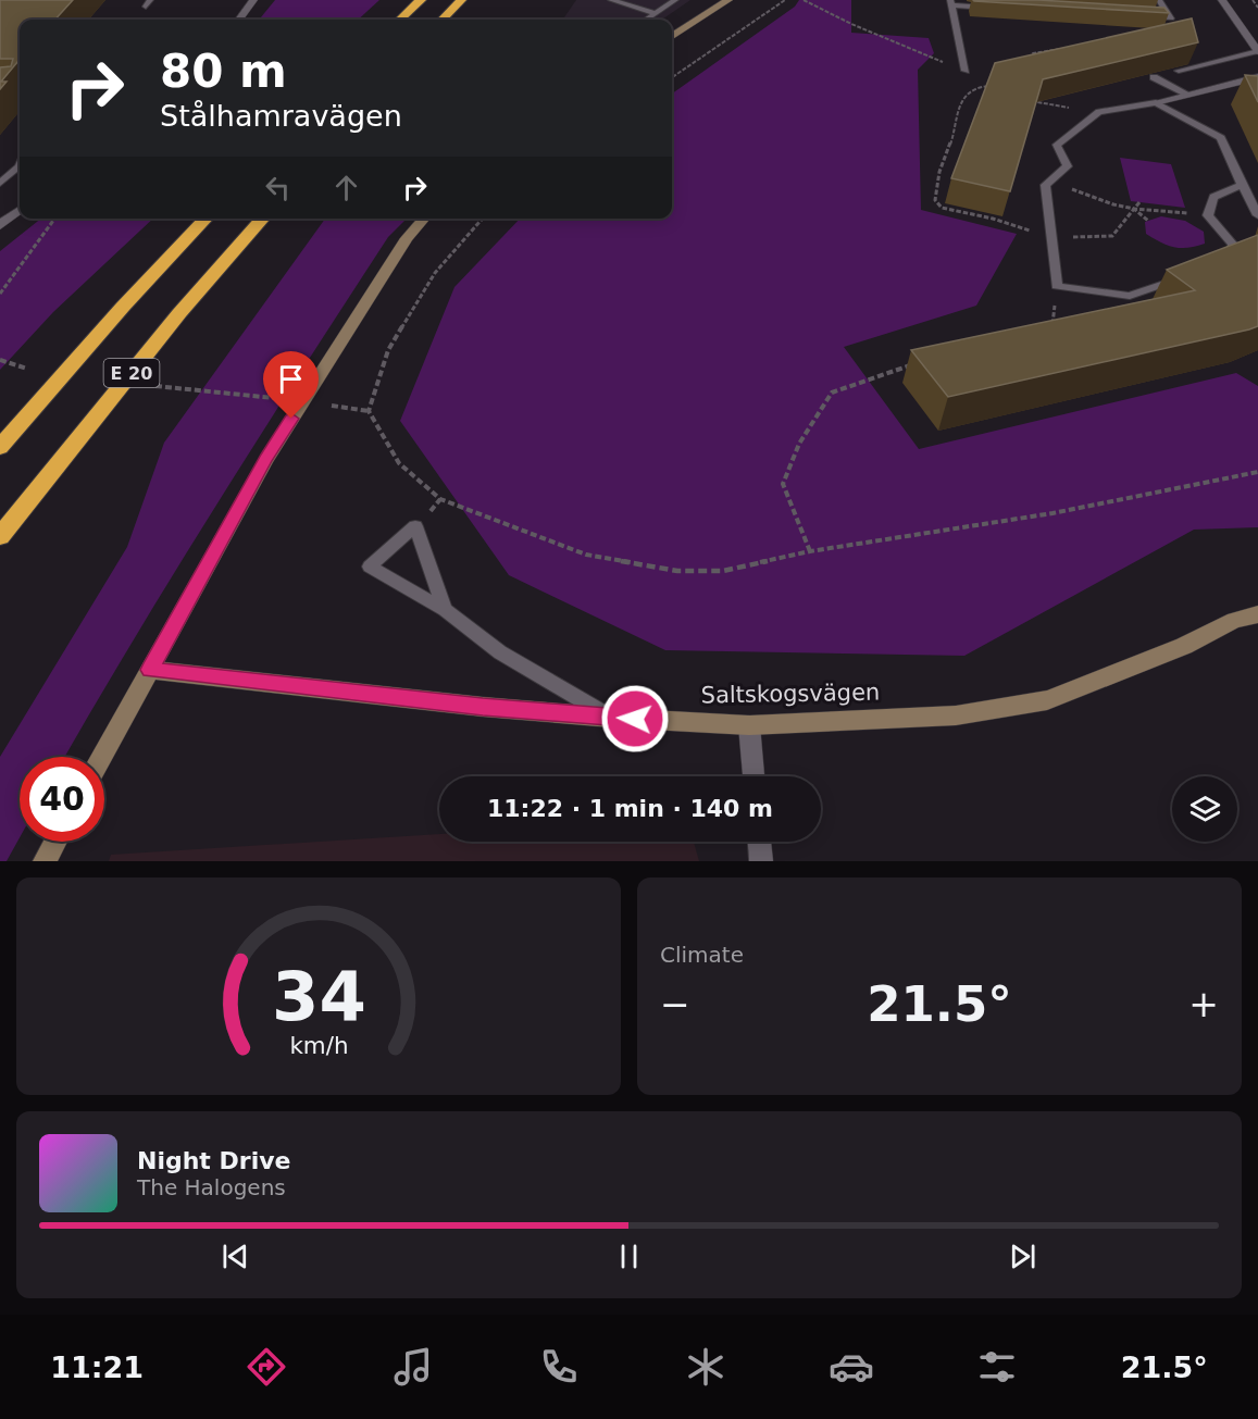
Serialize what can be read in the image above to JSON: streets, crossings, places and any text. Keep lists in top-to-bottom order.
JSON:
{
  "streets": {
    "highway": ["E 20"],
    "main road": ["Saltskogsvägen"]
  },
  "page": {
    "turn": ["80 m", "Stålhamravägen"],
    "limit": "40",
    "trip": "11:22 · 1 min · 140 m",
    "tile": "Climate",
    "heat": ["−", "21.5°", "+"],
    "song": ["Night Drive", "The Halogens"],
    "tabs": ["11:21", "21.5°"],
    "gauge": ["34", "km/h"]
  }
}
